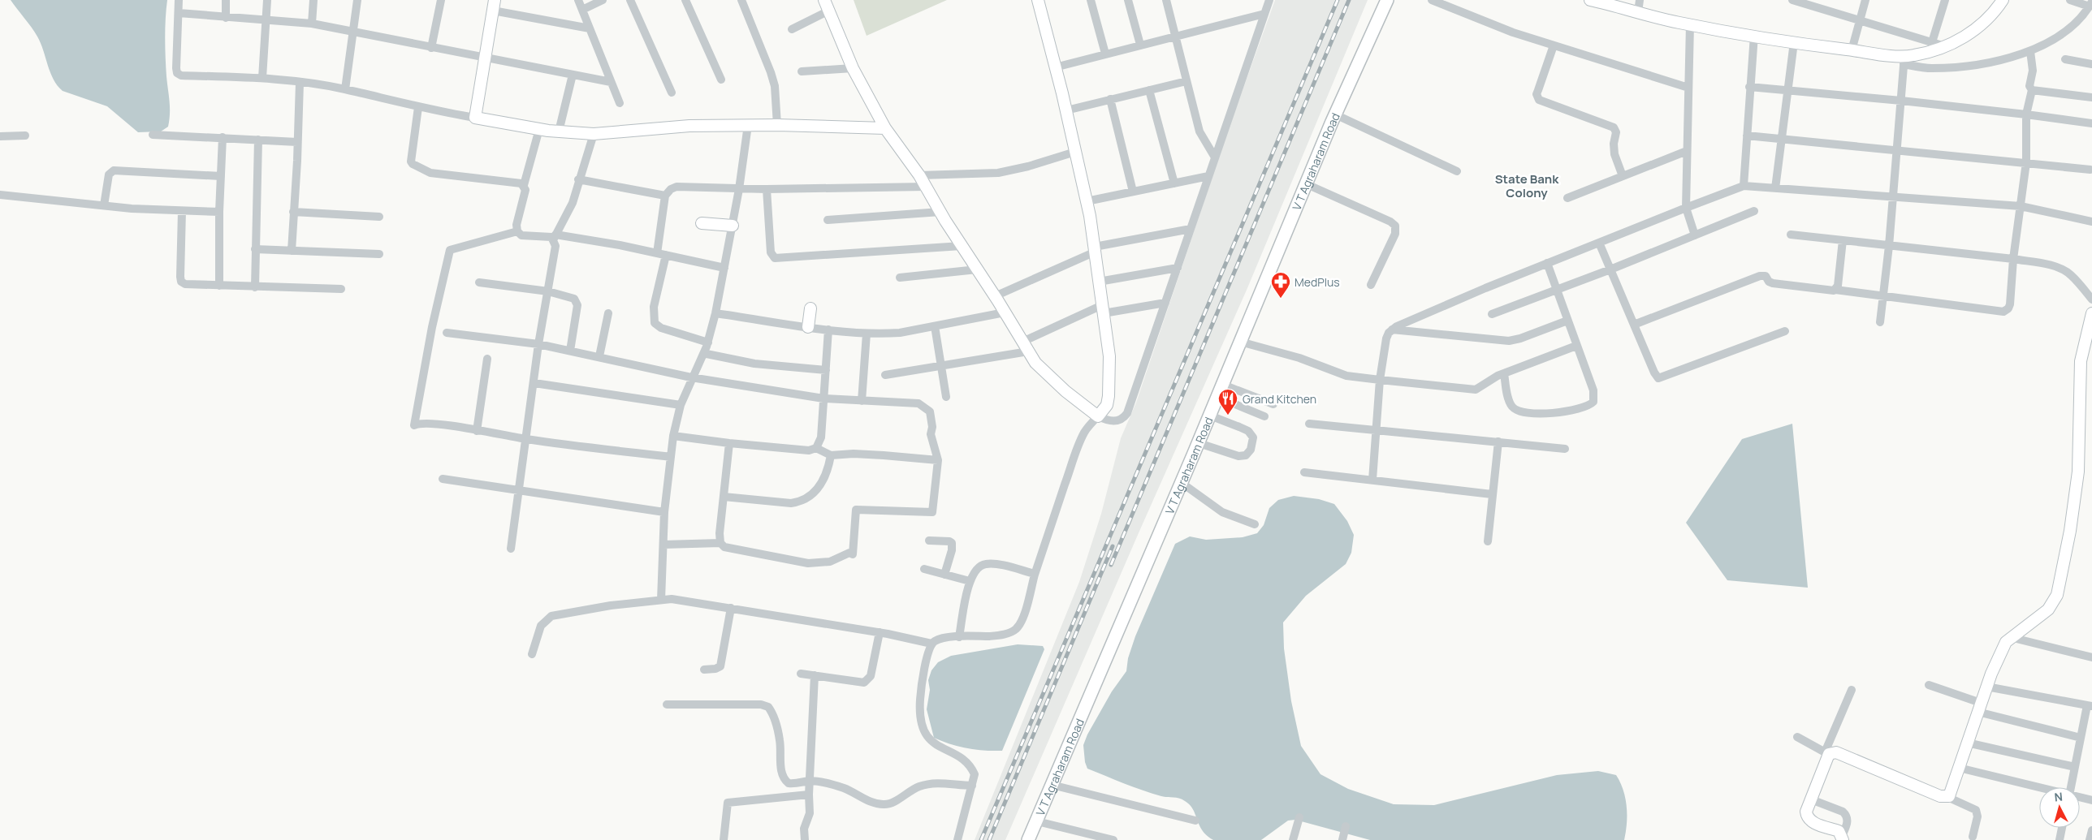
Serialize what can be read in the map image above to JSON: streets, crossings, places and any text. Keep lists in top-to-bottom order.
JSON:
{
  "streets": {
    "main road": ["V T Agraharam Road"]
  },
  "districts": ["State Bank Colony"],
  "places": {
    "pharmacy": ["MedPlus"],
    "restaurant": ["Grand Kitchen"]
  },
  "north": "top"
}
